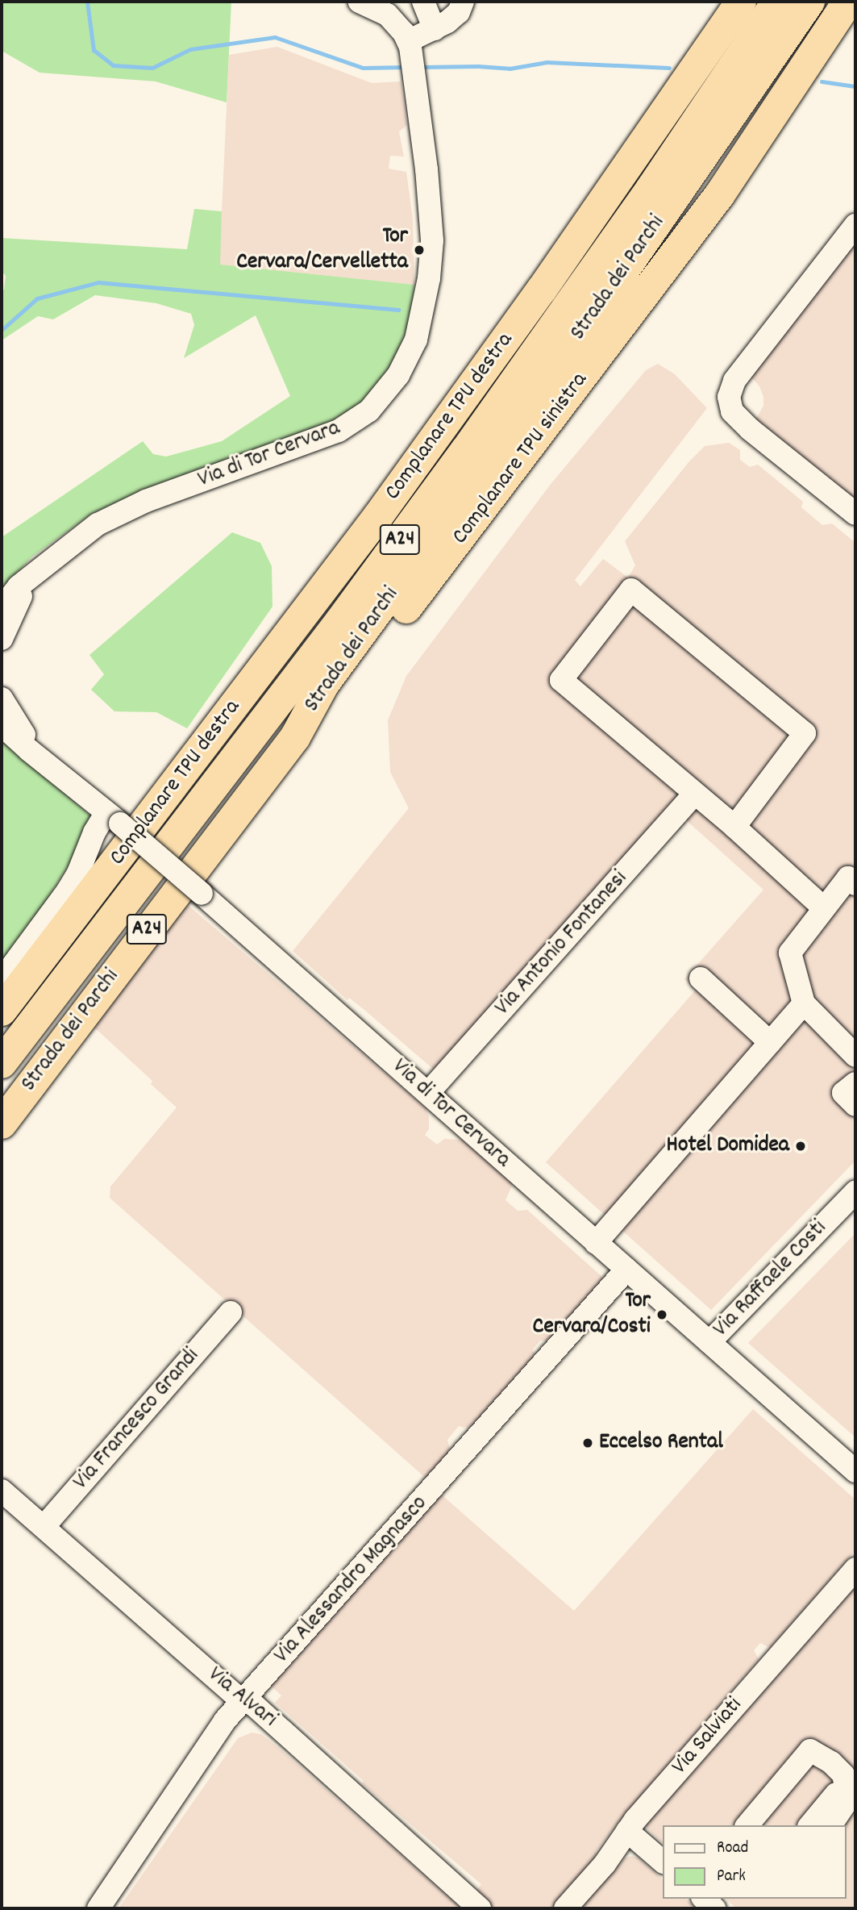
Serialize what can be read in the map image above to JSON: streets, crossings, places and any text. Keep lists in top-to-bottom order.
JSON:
{
  "streets": {
    "highway": [
      "Strada dei Parchi",
      "Complanare TPU destra",
      "Complanare TPU sinistra",
      "A24"
    ],
    "street": [
      "Via di Tor Cervara",
      "Via Antonio Fontanesi",
      "Via Raffaele Costi",
      "Via Francesco Grandi",
      "Via Alessandro Magnasco",
      "Via Alvari",
      "Via Salviati"
    ]
  },
  "crossings": [
    ["Strada dei Parchi", "Complanare TPU sinistra"],
    ["Via di Tor Cervara", "Via Antonio Fontanesi"],
    ["Via di Tor Cervara", "Via Raffaele Costi"],
    ["Via di Tor Cervara", "Via Alessandro Magnasco"],
    ["Via Francesco Grandi", "Via Alvari"],
    ["Via Alessandro Magnasco", "Via Alvari"]
  ],
  "places": [
    "Tor Cervara/Cervelletta",
    "Hotel Domidea",
    "Tor Cervara/Costi",
    "Eccelso Rental"
  ],
  "legend": ["Road", "Park"]
}
